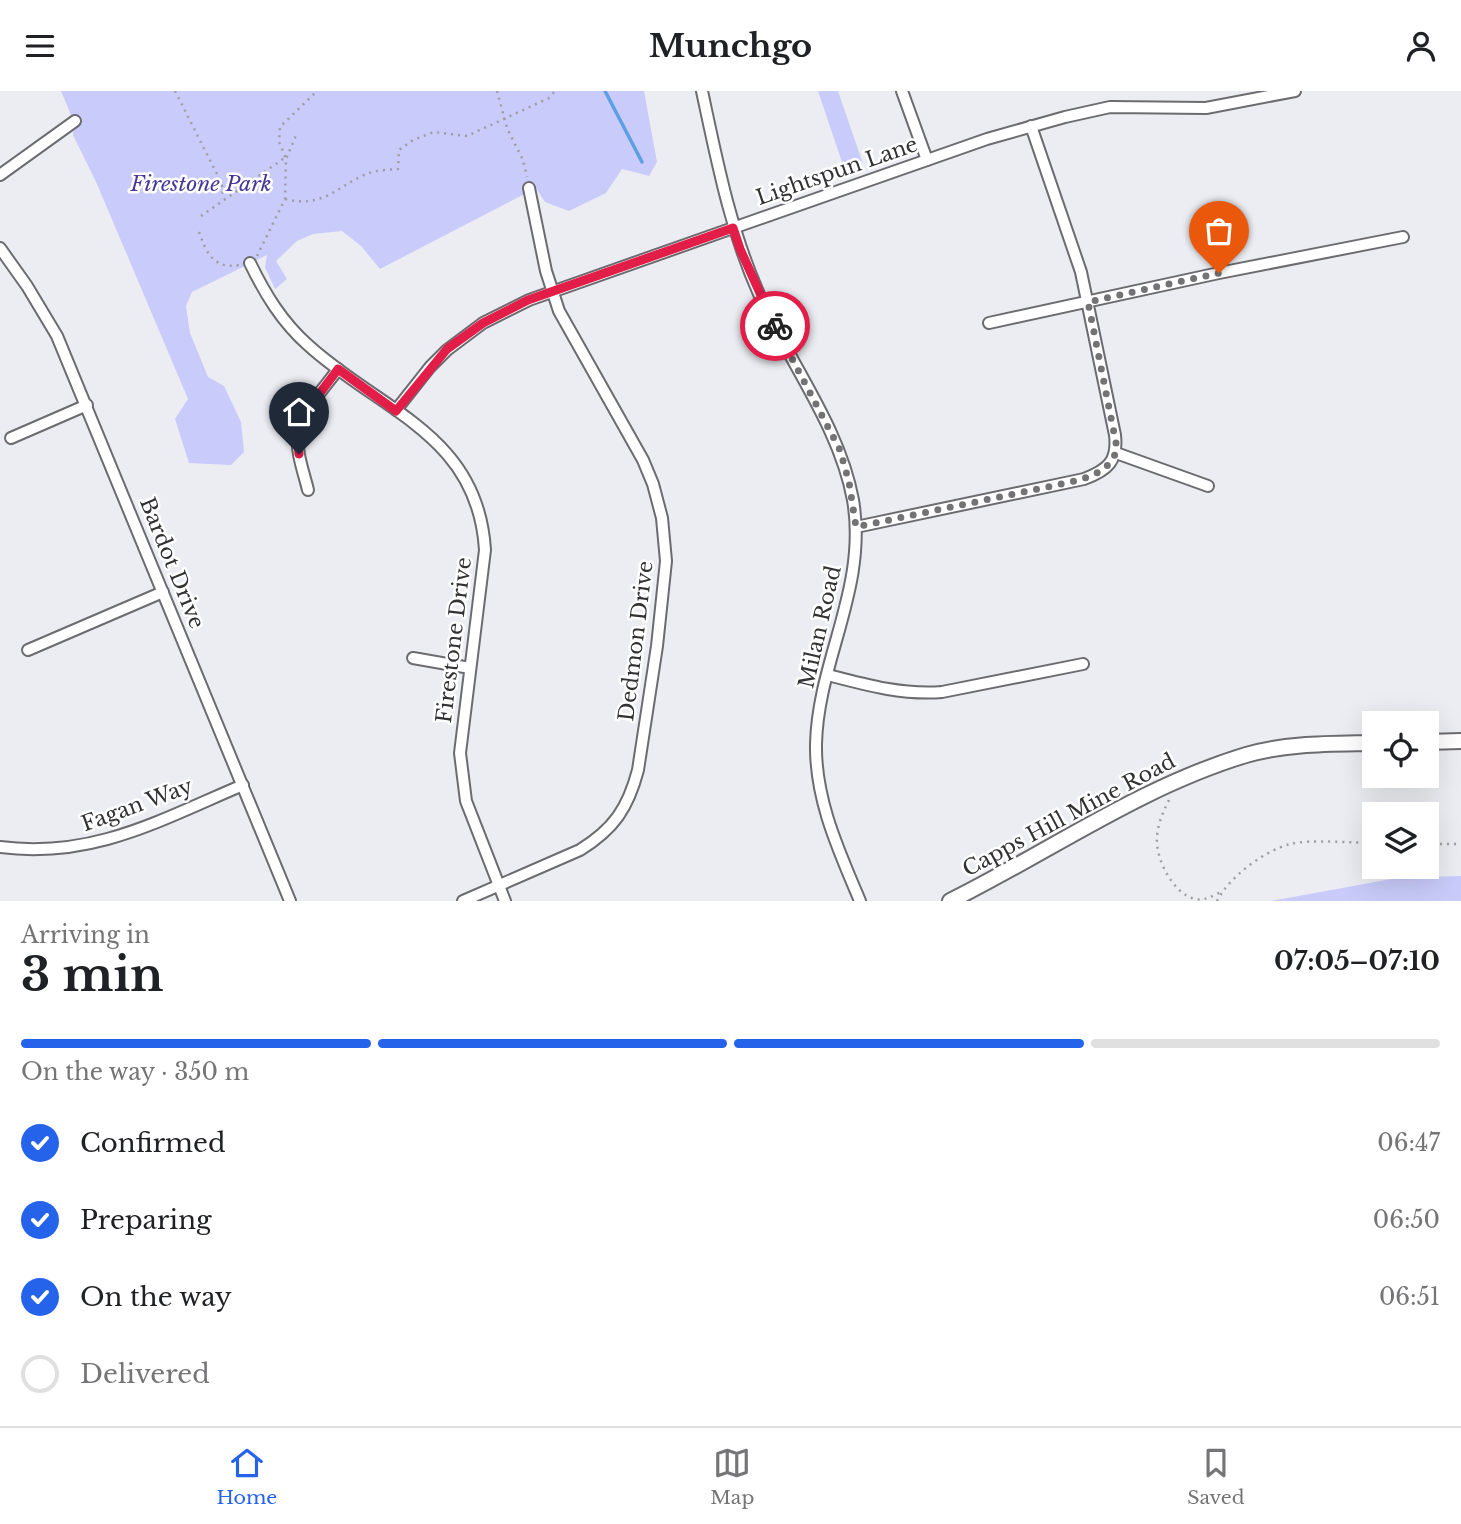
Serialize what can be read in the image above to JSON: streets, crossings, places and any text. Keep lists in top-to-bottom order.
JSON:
{
  "streets": {
    "street": [
      "Lightspun Lane",
      "Bardot Drive",
      "Milan Road",
      "Firestone Drive",
      "Dedmon Drive",
      "Fagan Way",
      "Capps Hill Mine Road"
    ]
  },
  "crossings": [
    ["Lightspun Lane", "Milan Road"],
    ["Lightspun Lane", "Firestone Drive"],
    ["Lightspun Lane", "Dedmon Drive"],
    ["Bardot Drive", "Fagan Way"],
    ["Firestone Drive", "Dedmon Drive"]
  ],
  "parks": ["Firestone Park"],
  "page": {
    "header": "Munchgo",
    "heading": ["3 min", "Arriving in", "07:05–07:10"],
    "bar": "On the way · 350 m",
    "list": [
      ["Confirmed", "06:47"],
      ["Preparing", "06:50"],
      ["On the way", "06:51"],
      "Delivered"
    ],
    "tabs": ["Home", "Map", "Saved"]
  }
}
